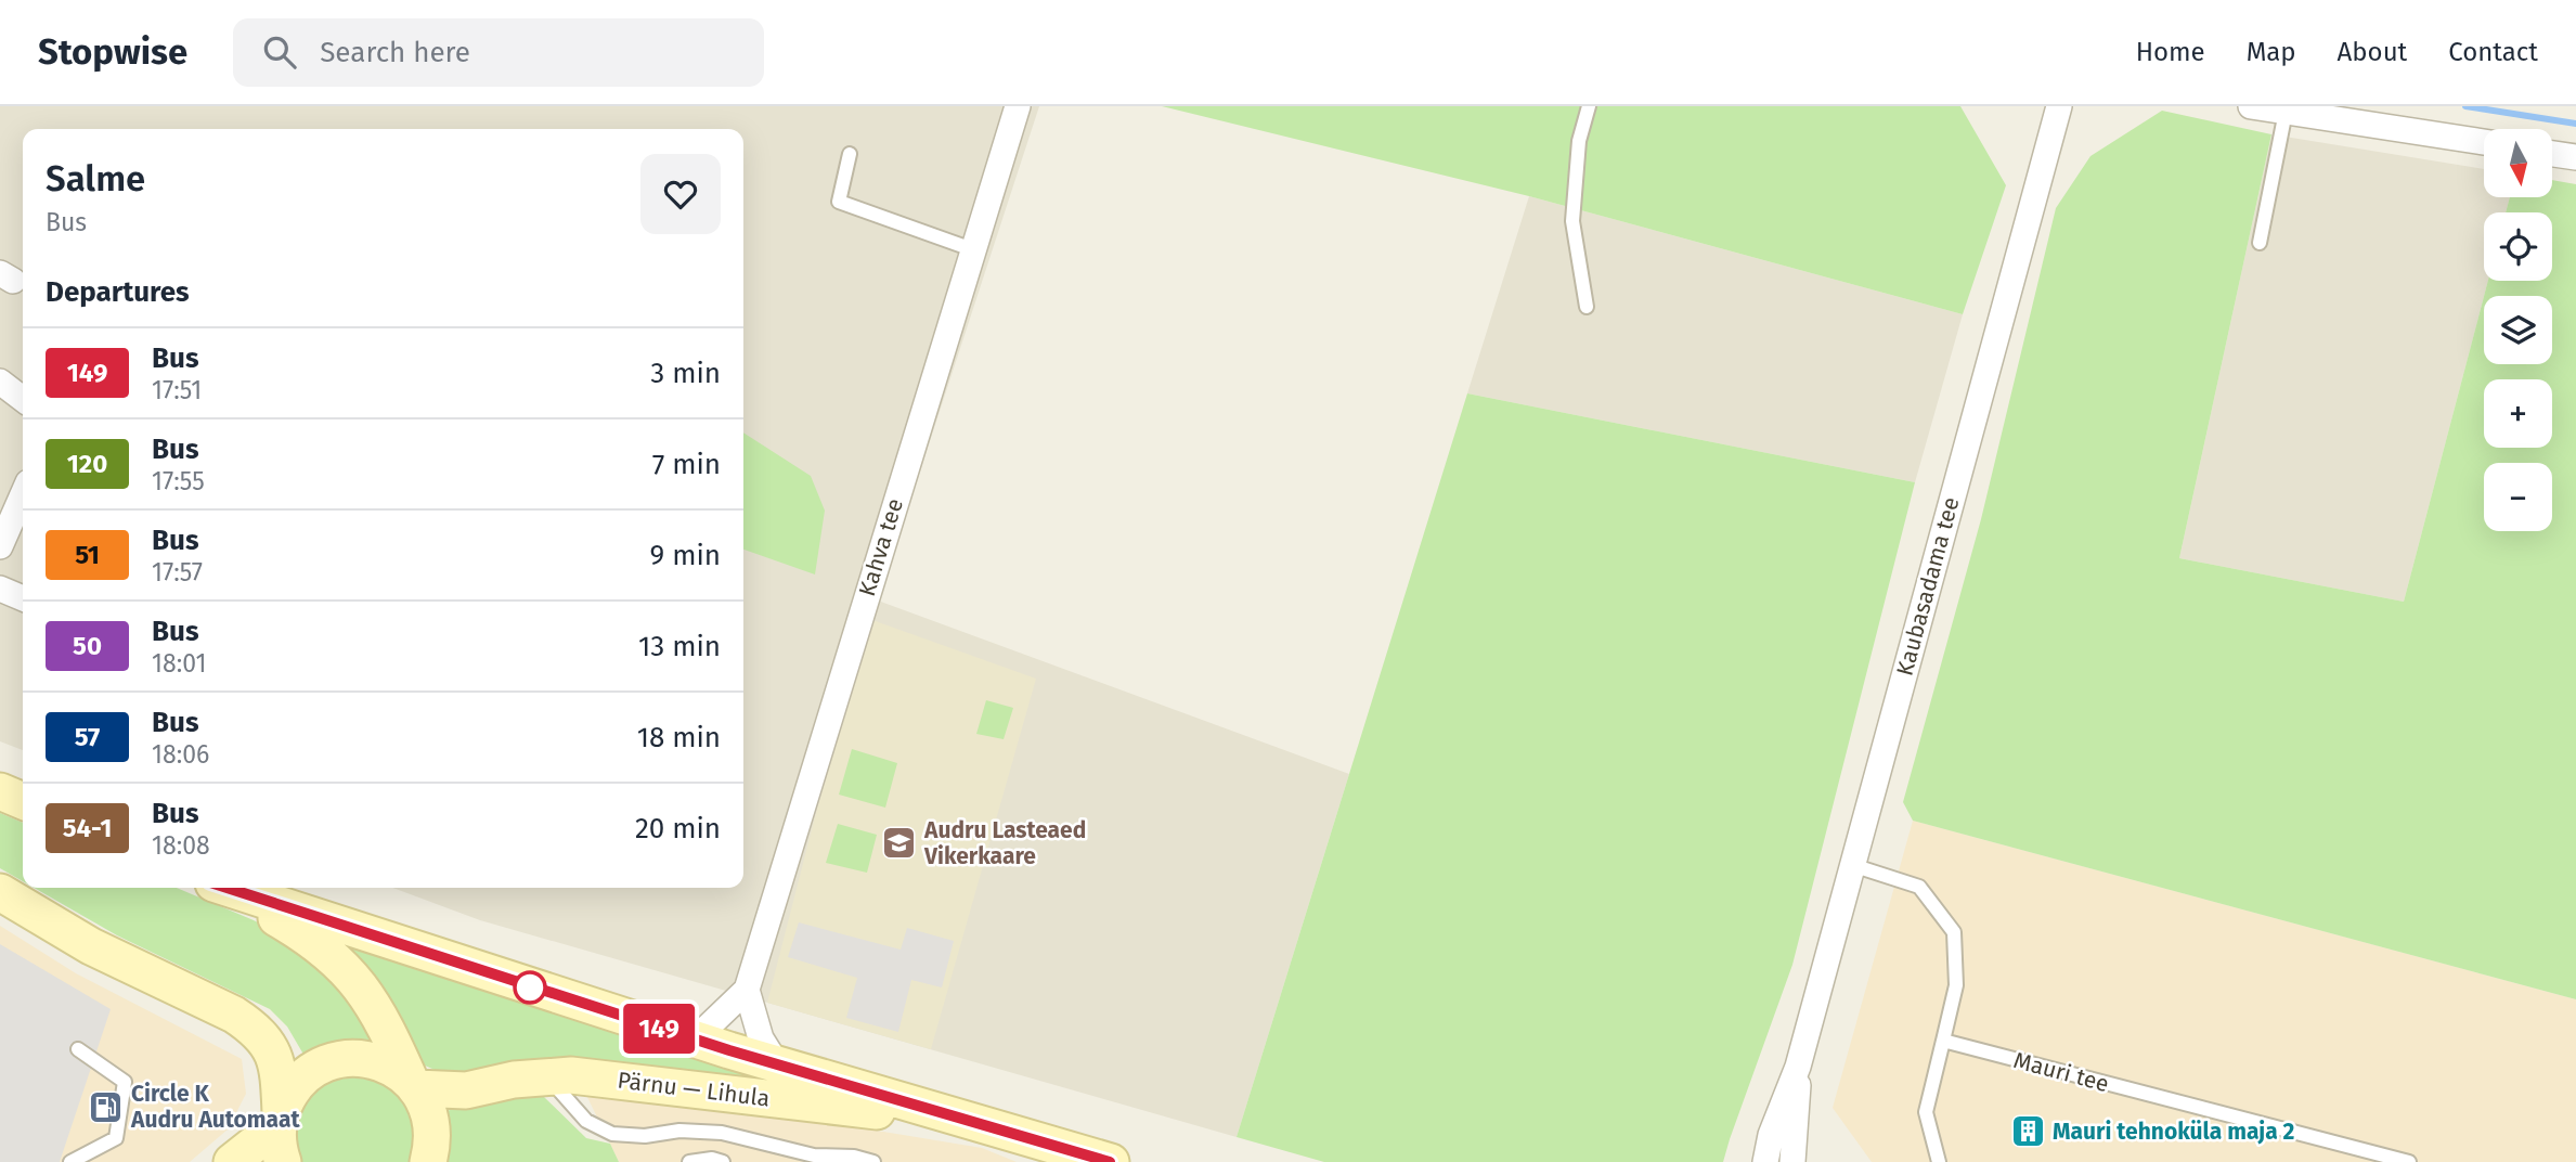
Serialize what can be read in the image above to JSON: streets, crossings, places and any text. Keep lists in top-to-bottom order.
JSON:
{
  "streets": {
    "main road": ["Pärnu — Lihula"],
    "street": ["Kahva tee", "Kaubasadama tee"],
    "lane": ["Mauri tee"]
  },
  "places": {
    "school or university": ["Audru Lasteaed Vikerkaare"],
    "fuel station": ["Circle K Audru Automaat"],
    "building": ["Mauri tehnoküla maja 2"]
  },
  "lines": ["bus line 149"],
  "north": "bottom",
  "page": {
    "header": "Stopwise",
    "search": "Search here",
    "nav": [
      "Home",
      "Map",
      "About",
      "Contact"
    ],
    "on_map": "149",
    "map_buttons": ["+", "−"],
    "heading": [
      ["Salme", "Bus"],
      "Departures"
    ],
    "list": [
      {
        "mark": "149",
        "name": "Bus",
        "note": "17:51",
        "value": "3 min"
      },
      {
        "mark": "120",
        "name": "Bus",
        "note": "17:55",
        "value": "7 min"
      },
      {
        "mark": "51",
        "name": "Bus",
        "note": "17:57",
        "value": "9 min"
      },
      {
        "mark": "50",
        "name": "Bus",
        "note": "18:01",
        "value": "13 min"
      },
      {
        "mark": "57",
        "name": "Bus",
        "note": "18:06",
        "value": "18 min"
      },
      {
        "mark": "54-1",
        "name": "Bus",
        "note": "18:08",
        "value": "20 min"
      }
    ]
  }
}
